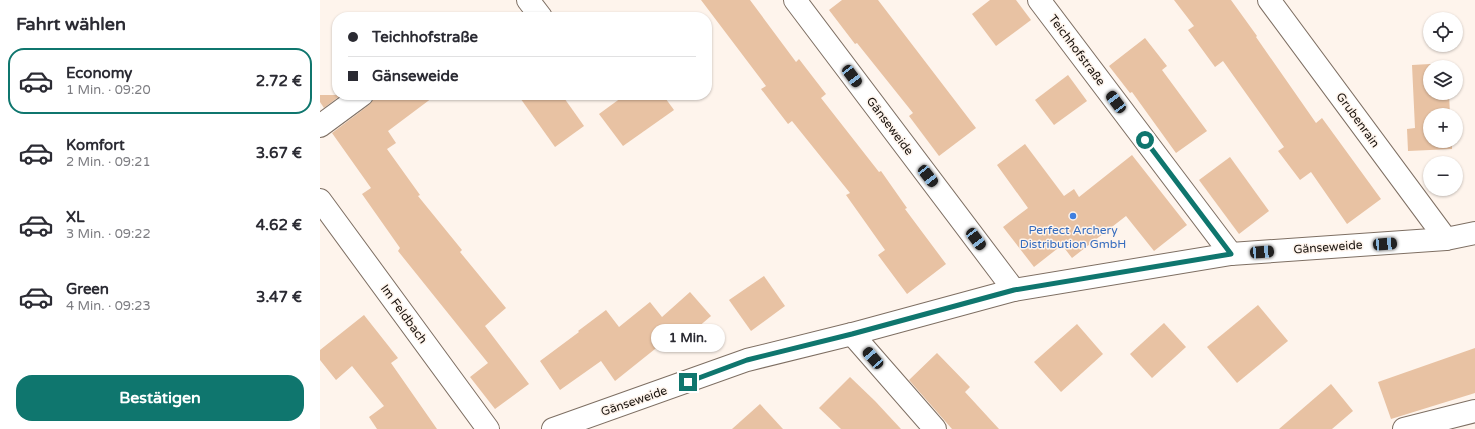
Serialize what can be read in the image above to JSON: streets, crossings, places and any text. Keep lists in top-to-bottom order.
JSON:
{
  "streets": {
    "street": [
      "Teichhofstraße",
      "Grubenrain",
      "Gänseweide",
      "Im Feldbach"
    ]
  },
  "crossings": [
    ["Teichhofstraße", "Gänseweide"],
    ["Grubenrain", "Gänseweide"]
  ],
  "places": ["Perfect Archery Distribution GmbH"],
  "page": {
    "heading": "Fahrt wählen",
    "map_buttons": ["+", "−"],
    "banner": ["Teichhofstraße", "Gänseweide"],
    "list": [
      {
        "name": "Economy",
        "note": "1 Min. · 09:20",
        "value": "2.72 €"
      },
      {
        "name": "Komfort",
        "note": "2 Min. · 09:21",
        "value": "3.67 €"
      },
      {
        "name": "XL",
        "note": "3 Min. · 09:22",
        "value": "4.62 €"
      },
      {
        "name": "Green",
        "note": "4 Min. · 09:23",
        "value": "3.47 €"
      }
    ],
    "bubble": "1 Min.",
    "buttons": "Bestätigen"
  }
}
